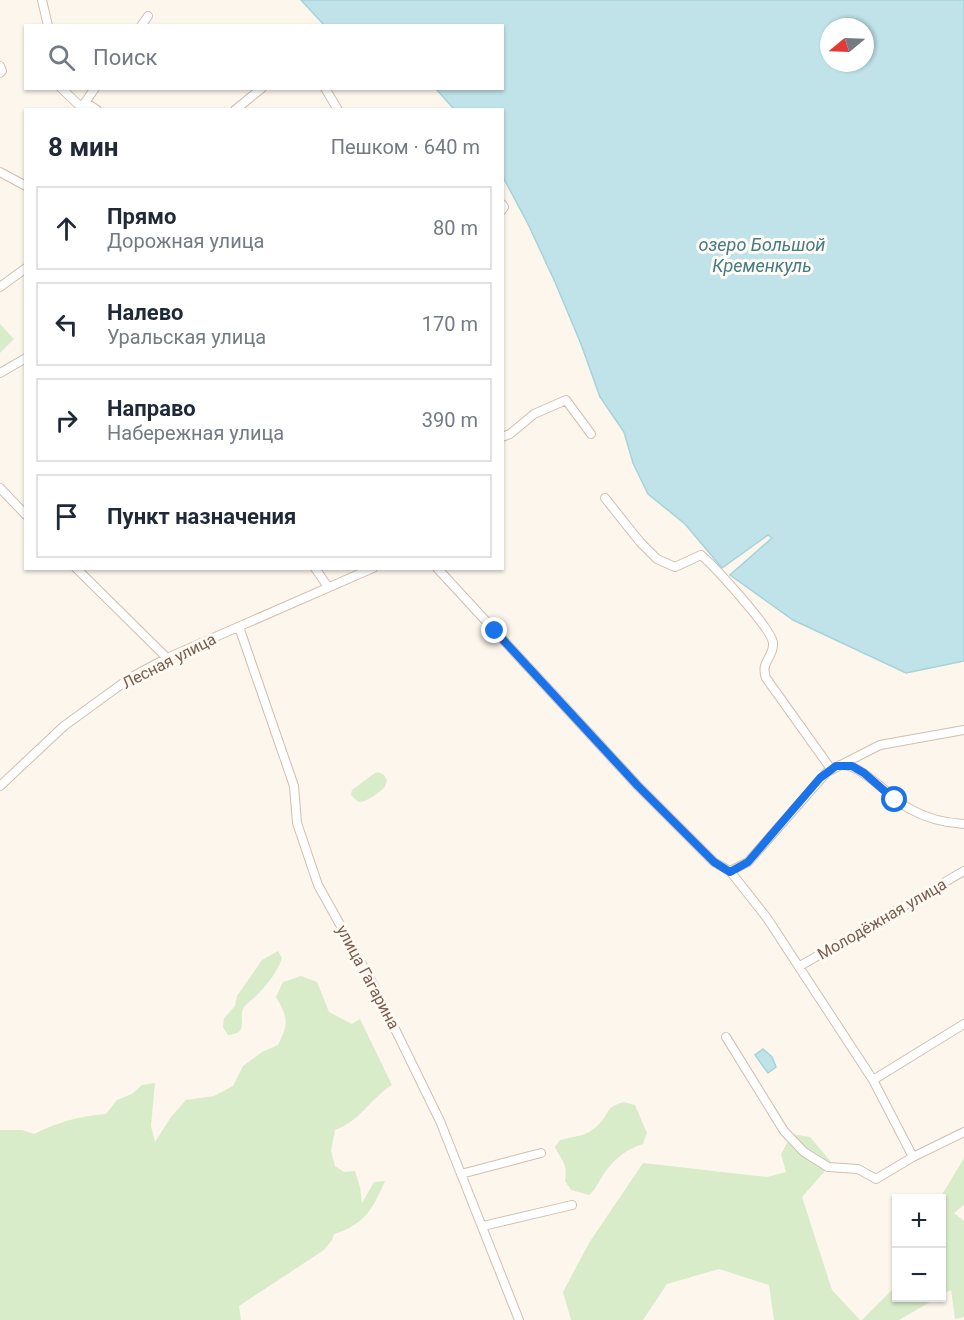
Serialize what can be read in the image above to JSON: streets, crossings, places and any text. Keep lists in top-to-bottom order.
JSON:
{
  "streets": {
    "street": ["Лесная улица", "Молодёжная улица", "улица Гагарина"]
  },
  "crossings": [
    ["Лесная улица", "улица Гагарина"]
  ],
  "water": ["озеро Большой Кременкуль"],
  "north": "left",
  "page": {
    "search": "Поиск",
    "heading": ["8 мин", "Пешком · 640 m"],
    "list": [
      ["Прямо", "Дорожная улица", "80 m"],
      ["Налево", "Уральская улица", "170 m"],
      ["Направо", "Набережная улица", "390 m"],
      "Пункт назначения"
    ],
    "map_buttons": ["+", "−"]
  }
}
